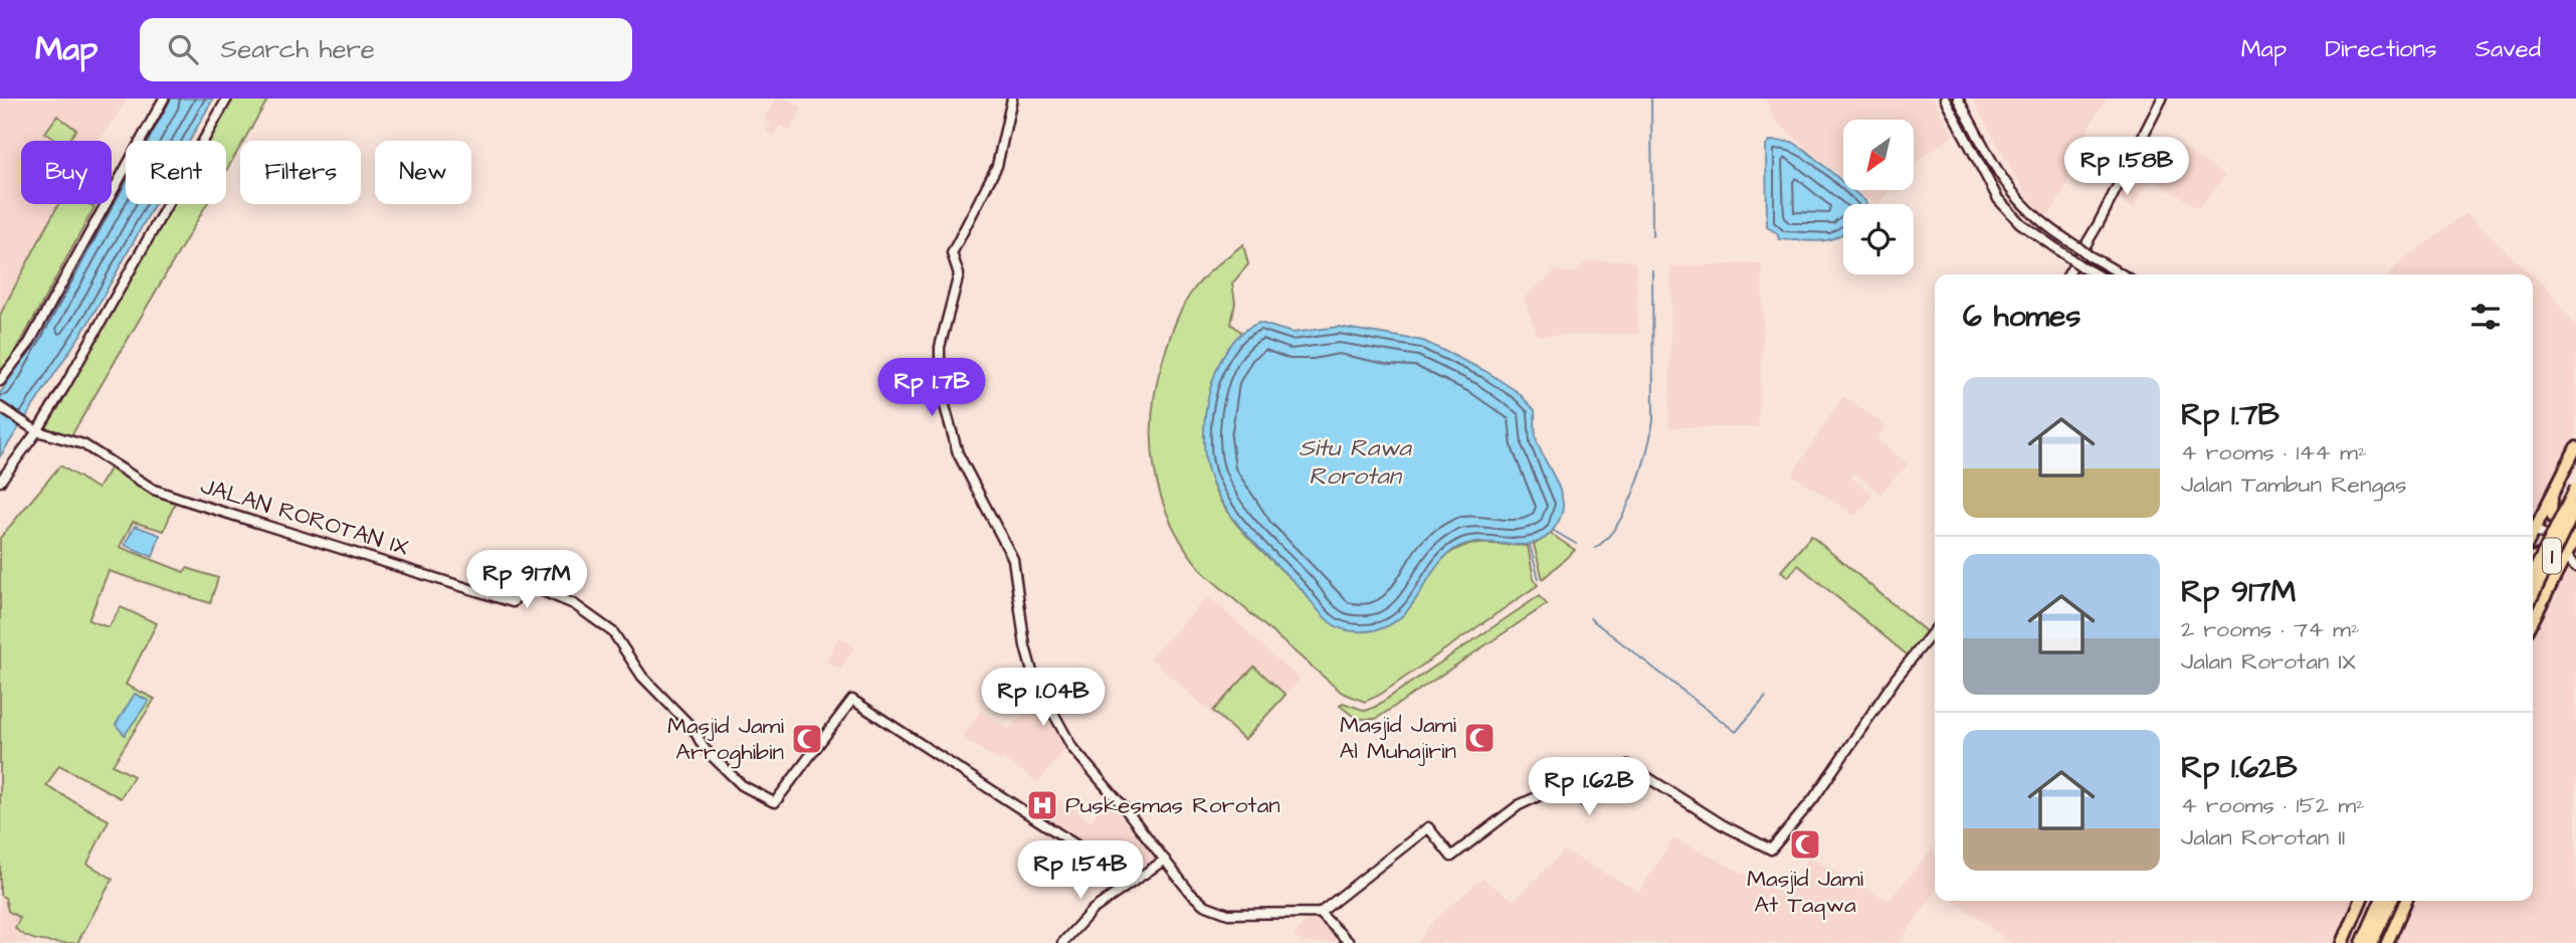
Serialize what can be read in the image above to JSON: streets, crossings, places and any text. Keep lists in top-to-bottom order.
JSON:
{
  "streets": {
    "highway": ["1"],
    "street": ["JALAN ROROTAN IX"]
  },
  "water": ["Situ Rawa Rorotan"],
  "places": {
    "mosque": ["Masjid Jami Al Muhajirin", "Masjid Jami Arroghibin", "Masjid Jami At Taqwa"],
    "hospital": ["Puskesmas Rorotan"]
  },
  "north": "bottom left",
  "page": {
    "header": "Map",
    "search": "Search here",
    "nav": ["Map", "Directions", "Saved"],
    "price": [
      "Rp 1.58B",
      "Rp 1.7B",
      "Rp 917M",
      "Rp 1.04B",
      "Rp 1.62B",
      "Rp 1.54B"
    ],
    "chip": [
      "Buy",
      "Rent",
      "Filters",
      "New"
    ],
    "heading": "6 homes",
    "list": [
      {
        "name": "Rp 1.7B",
        "note": "4 rooms · 144 m² · Jalan Tambun Rengas"
      },
      {
        "name": "Rp 917M",
        "note": "2 rooms · 74 m² · Jalan Rorotan IX"
      },
      {
        "name": "Rp 1.62B",
        "note": "4 rooms · 152 m² · Jalan Rorotan II"
      }
    ]
  }
}
